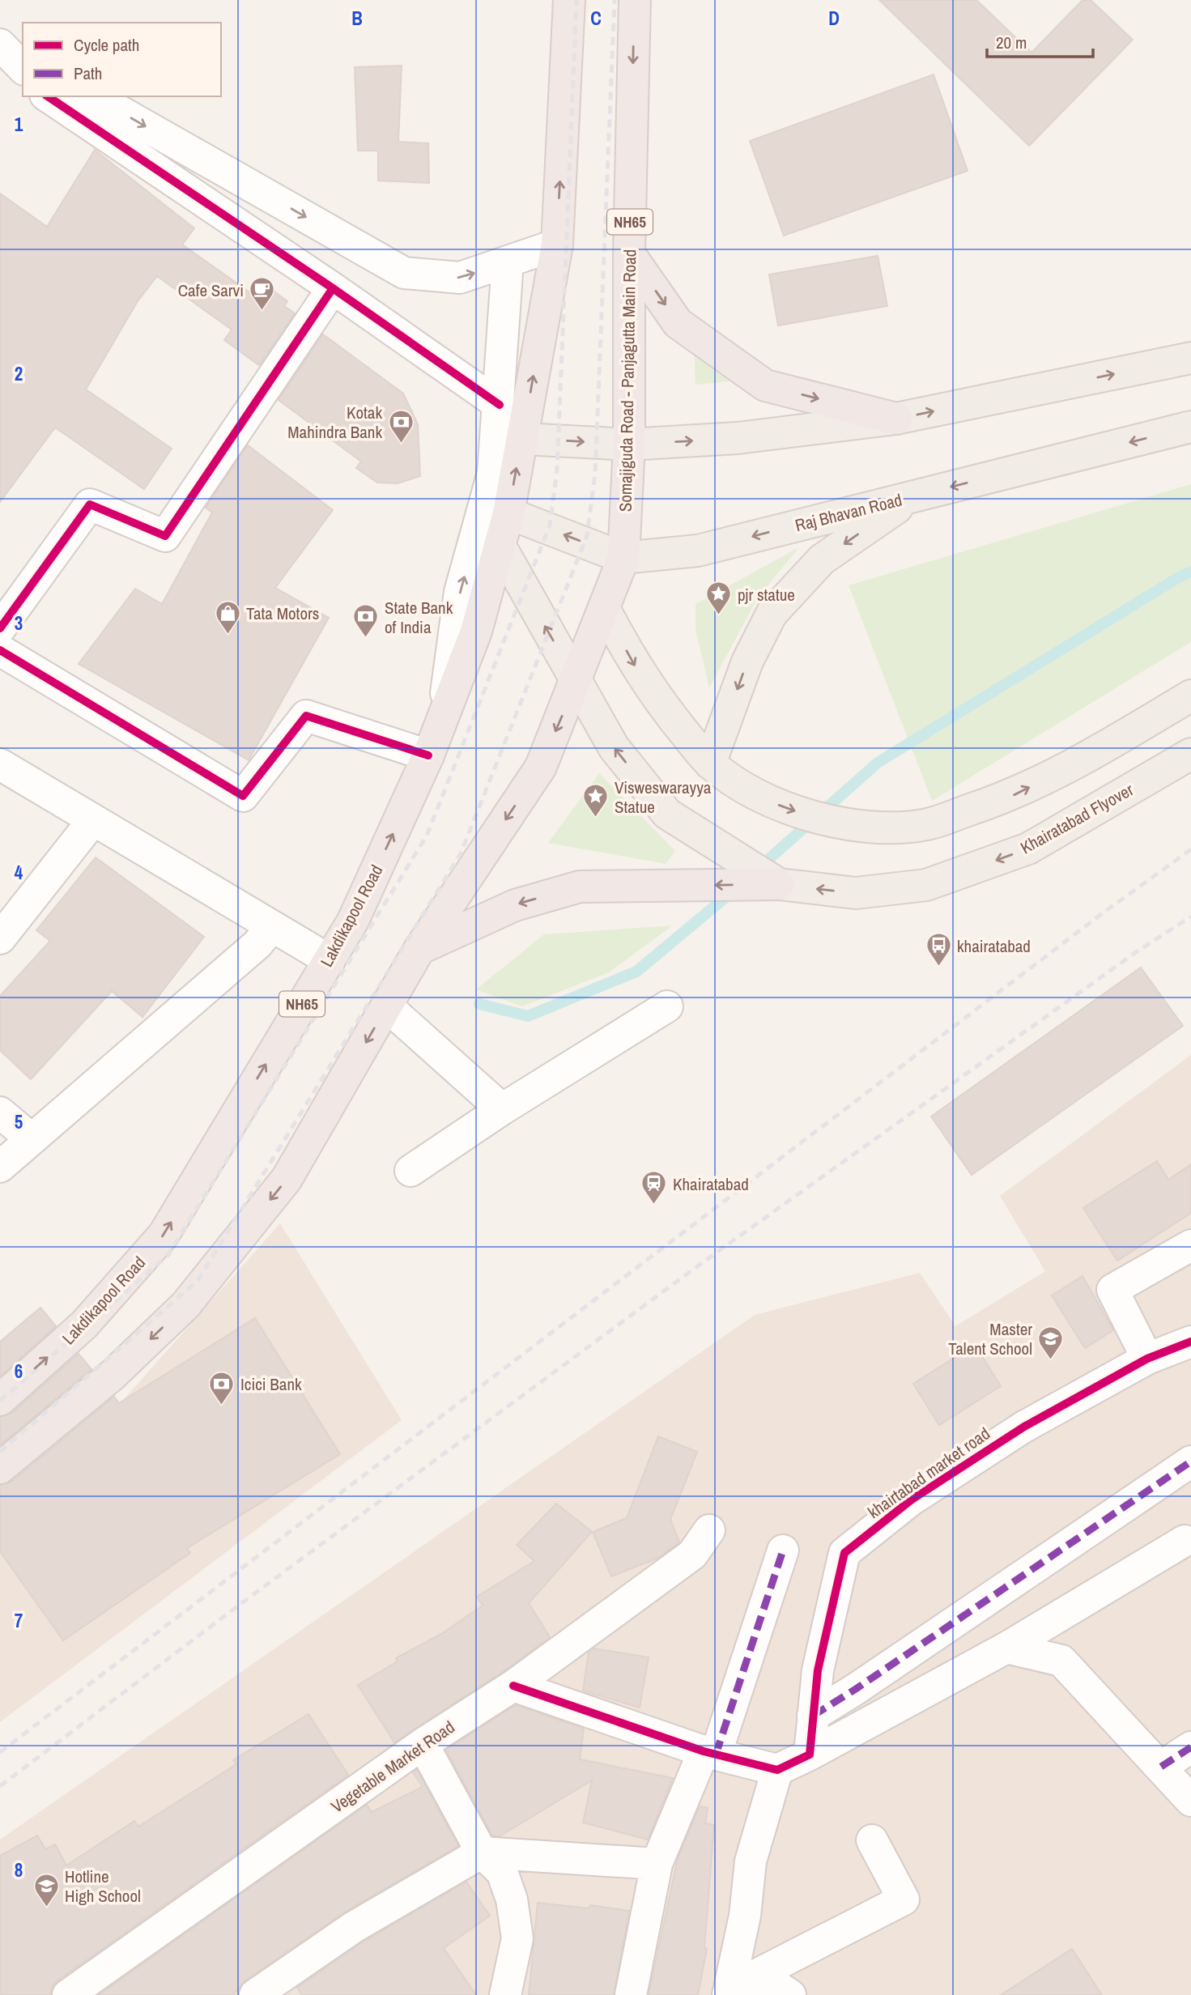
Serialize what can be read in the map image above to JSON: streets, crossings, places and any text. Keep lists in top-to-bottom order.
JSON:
{
  "streets": {
    "highway": ["NH65", "Somajiguda Road - Panjagutta Main Road", "Lakdikapool Road"],
    "main road": ["Raj Bhavan Road", "Khairatabad Flyover"],
    "street": ["khairtabad market road", "Vegetable Market Road"]
  },
  "crossings": [
    ["NH65", "Raj Bhavan Road"],
    ["NH65", "Lakdikapool Road"],
    ["Somajiguda Road - Panjagutta Main Road", "Raj Bhavan Road"],
    ["Somajiguda Road - Panjagutta Main Road", "Khairatabad Flyover"],
    ["Raj Bhavan Road", "Lakdikapool Road"],
    ["Khairatabad Flyover", "Lakdikapool Road"]
  ],
  "one_way": ["Khairatabad Flyover"],
  "places": {
    "cafe": ["Cafe Sarvi"],
    "bank": ["Kotak Mahindra Bank", "State Bank of India", "Icici Bank"],
    "place": ["pjr statue", "Visweswarayya Statue"],
    "shop": ["Tata Motors"],
    "bus stop": ["khairatabad"],
    "station": ["Khairatabad"],
    "school or university": ["Master Talent School", "Hotline High School"]
  },
  "legend": ["Cycle path", "Path"],
  "scale_bar": "20 m",
  "grid": {
    "columns": ["B", "C", "D"],
    "rows": [
      "1",
      "2",
      "3",
      "4",
      "5",
      "6",
      "7",
      "8"
    ]
  }
}
